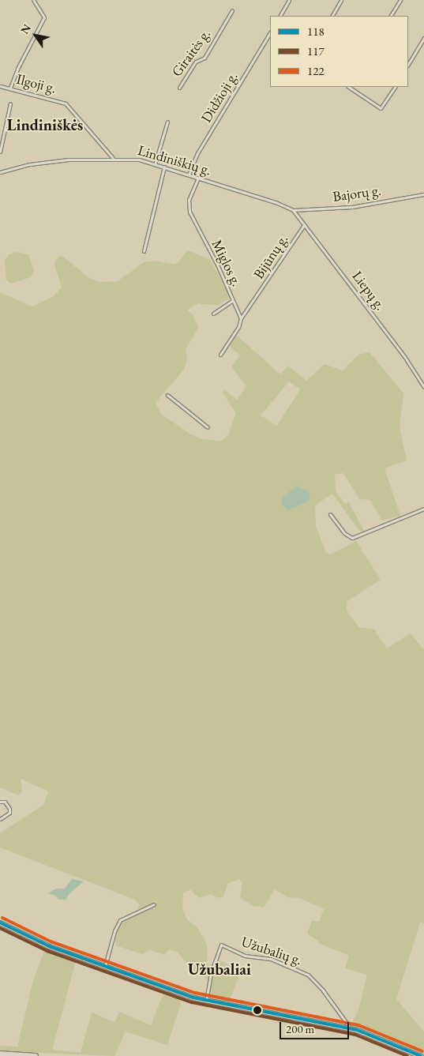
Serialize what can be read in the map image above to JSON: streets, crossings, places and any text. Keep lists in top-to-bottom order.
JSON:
{
  "streets": {
    "street": [
      "Giraitės g.",
      "Ilgoji g.",
      "Didžioji g.",
      "Lindiniškių g.",
      "Bajorų g.",
      "Bijūnų g.",
      "Miglos g.",
      "Liepų g.",
      "Užubalių g."
    ]
  },
  "crossings": [
    ["Ilgoji g.", "Lindiniškių g."],
    ["Didžioji g.", "Lindiniškių g."],
    ["Lindiniškių g.", "Bajorų g."],
    ["Lindiniškių g.", "Miglos g."],
    ["Lindiniškių g.", "Liepų g."],
    ["Bajorų g.", "Liepų g."],
    ["Bijūnų g.", "Miglos g."],
    ["Bijūnų g.", "Liepų g."]
  ],
  "districts": ["Lindiniškės", "Užubaliai"],
  "lines": ["transit line 122", "transit line 118", "transit line 117"],
  "legend": ["118", "117", "122"],
  "scale_bar": "200 m",
  "north": "top left"
}
